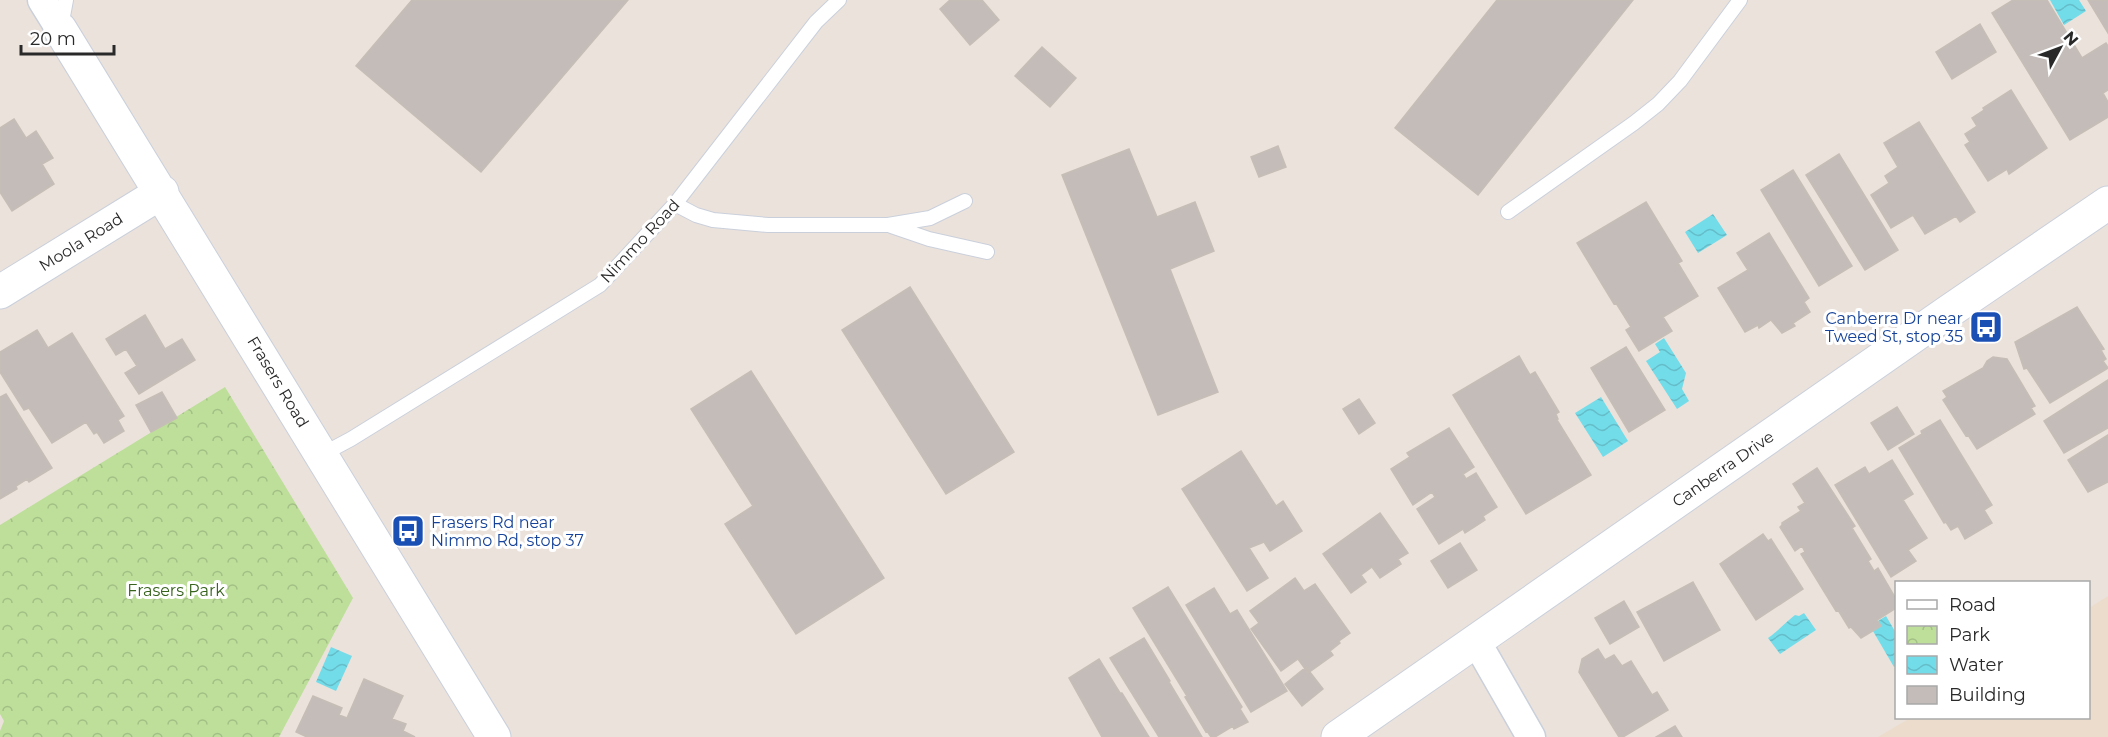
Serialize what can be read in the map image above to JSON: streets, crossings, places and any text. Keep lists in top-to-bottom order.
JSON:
{
  "streets": {
    "street": ["Moola Road", "Frasers Road", "Canberra Drive"],
    "lane": ["Nimmo Road"]
  },
  "crossings": [
    ["Nimmo Road", "Frasers Road"],
    ["Moola Road", "Frasers Road"]
  ],
  "parks": ["Frasers Park"],
  "places": {
    "bus stop": ["Canberra Dr near Tweed St, stop 35", "Frasers Rd near Nimmo Rd, stop 37"]
  },
  "legend": [
    "Road",
    "Park",
    "Water",
    "Building"
  ],
  "scale_bar": "20 m",
  "north": "top right"
}
